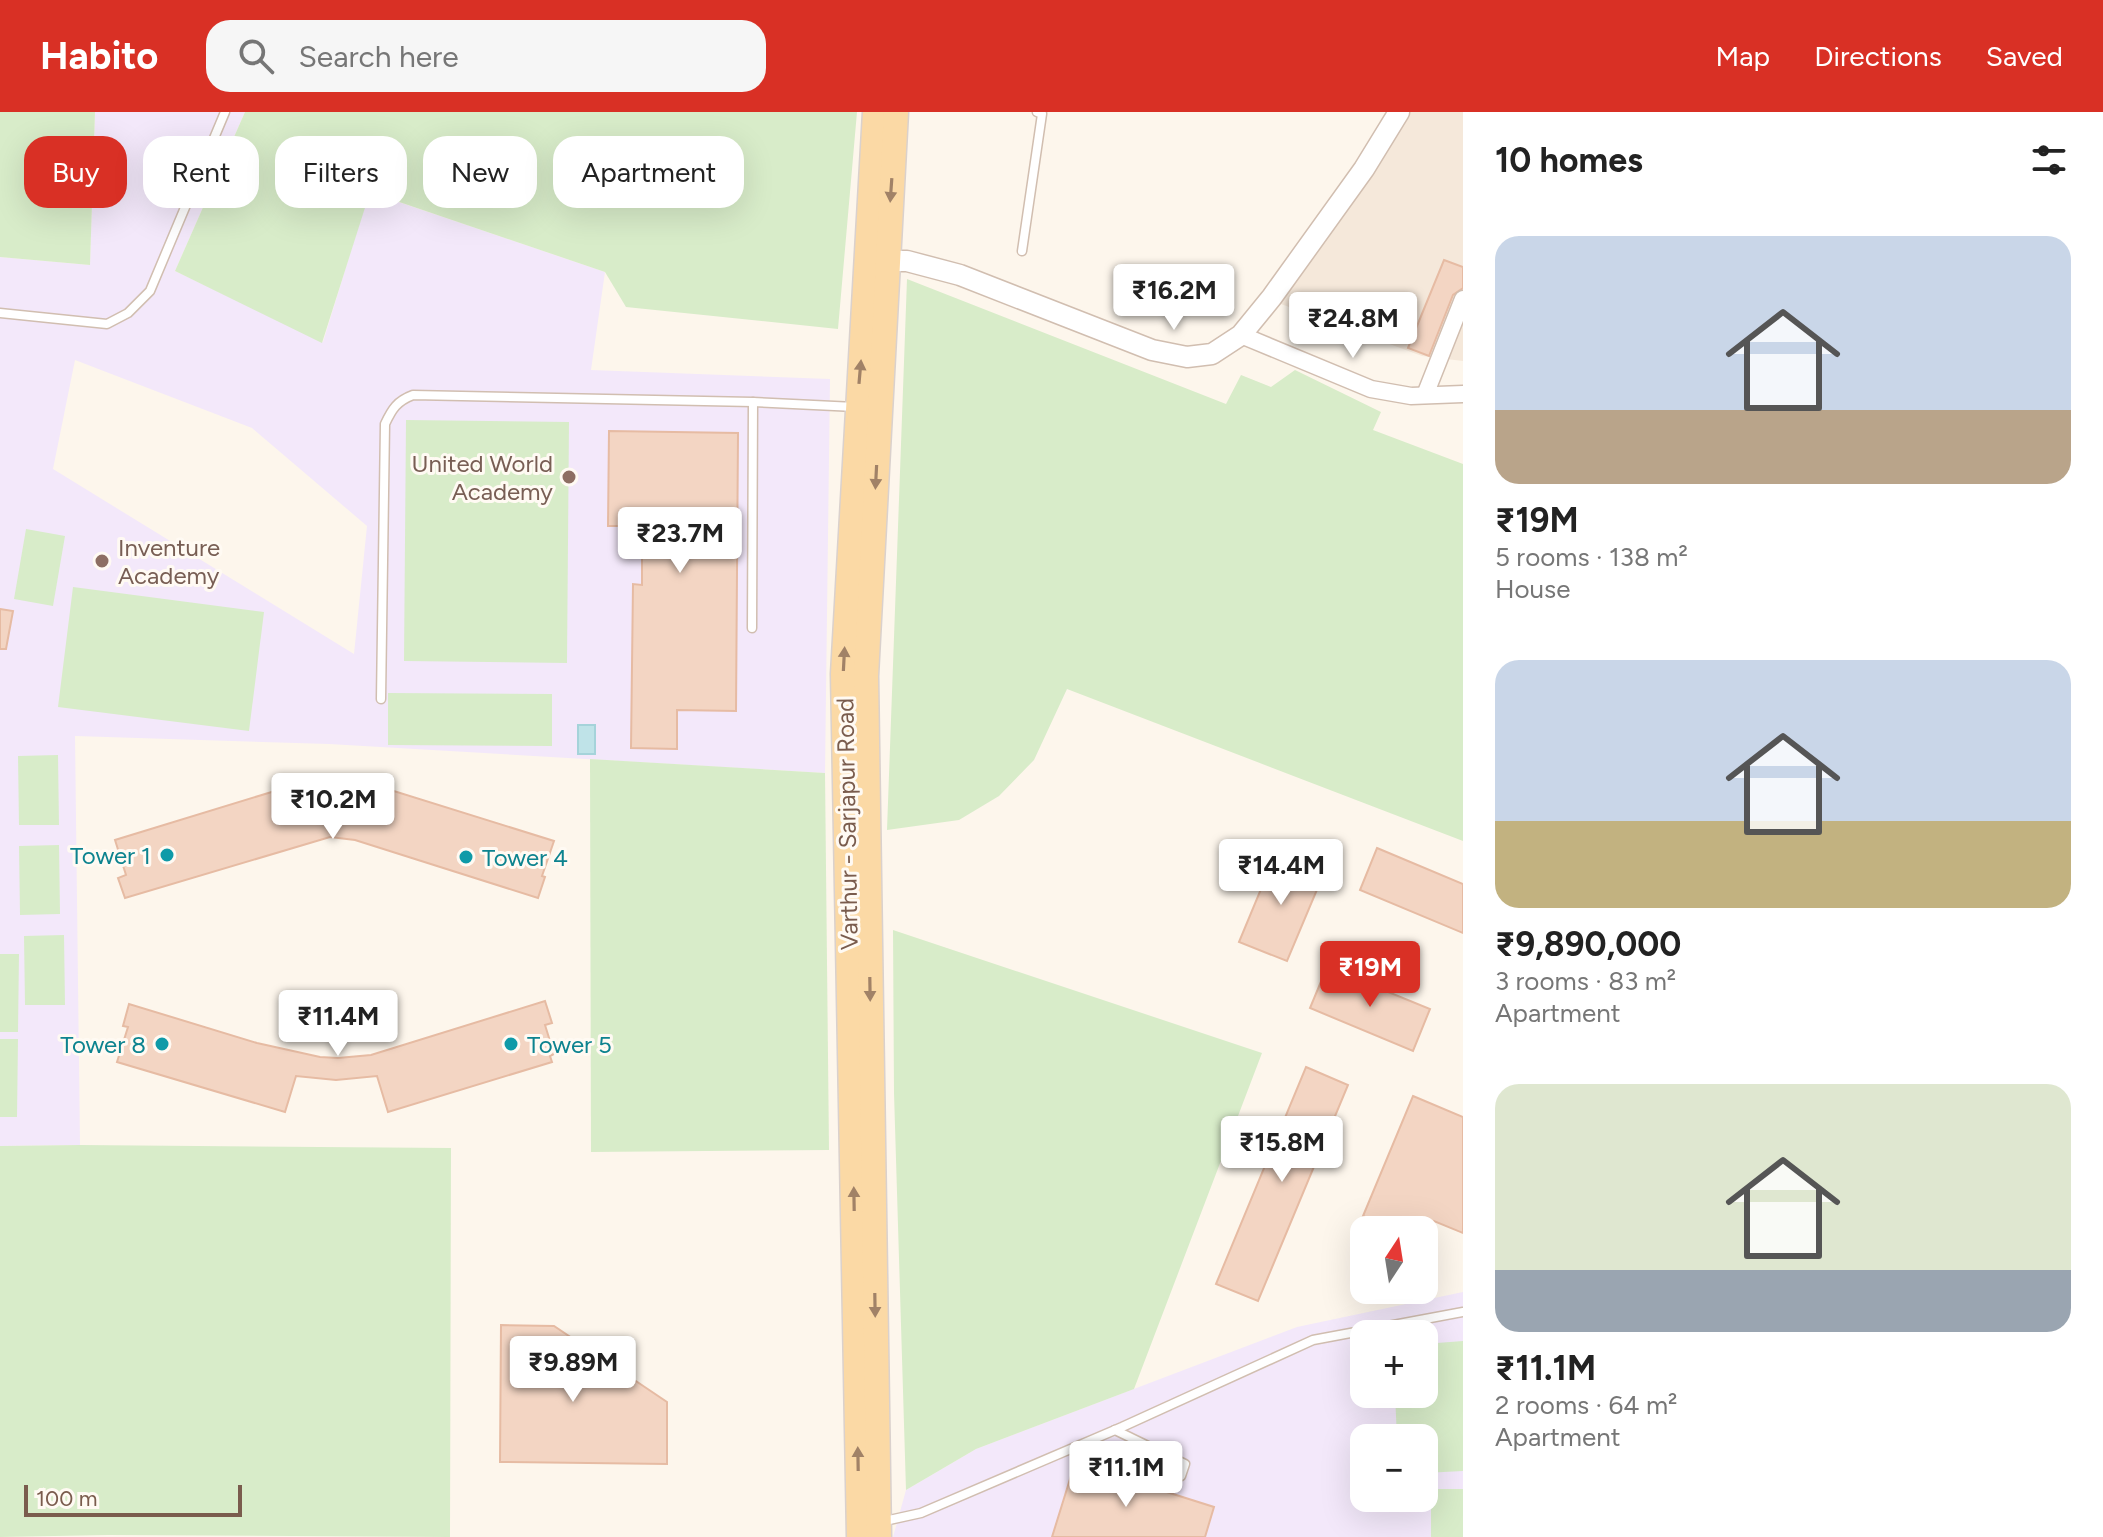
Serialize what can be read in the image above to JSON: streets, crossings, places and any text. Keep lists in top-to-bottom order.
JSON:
{
  "streets": {
    "main road": ["Varthur - Sarjapur Road"]
  },
  "places": [
    "United World Academy",
    "Inventure Academy",
    "Tower 1",
    "Tower 4",
    "Tower 8",
    "Tower 5"
  ],
  "scale_bar": "100 m",
  "north": "top",
  "page": {
    "header": "Habito",
    "search": "Search here",
    "nav": ["Map", "Directions", "Saved"],
    "heading": "10 homes",
    "chip": [
      "Buy",
      "Rent",
      "Filters",
      "New",
      "Apartment"
    ],
    "list": [
      {
        "name": "₹19M",
        "note": "5 rooms · 138 m² · House"
      },
      {
        "name": "₹9,890,000",
        "note": "3 rooms · 83 m² · Apartment"
      },
      {
        "name": "₹11.1M",
        "note": "2 rooms · 64 m² · Apartment"
      }
    ],
    "price": [
      "₹16.2M",
      "₹24.8M",
      "₹23.7M",
      "₹10.2M",
      "₹14.4M",
      "₹19M",
      "₹11.4M",
      "₹15.8M",
      "₹9.89M",
      "₹11.1M"
    ],
    "map_buttons": ["+", "−"],
    "scale": "100 m"
  }
}
